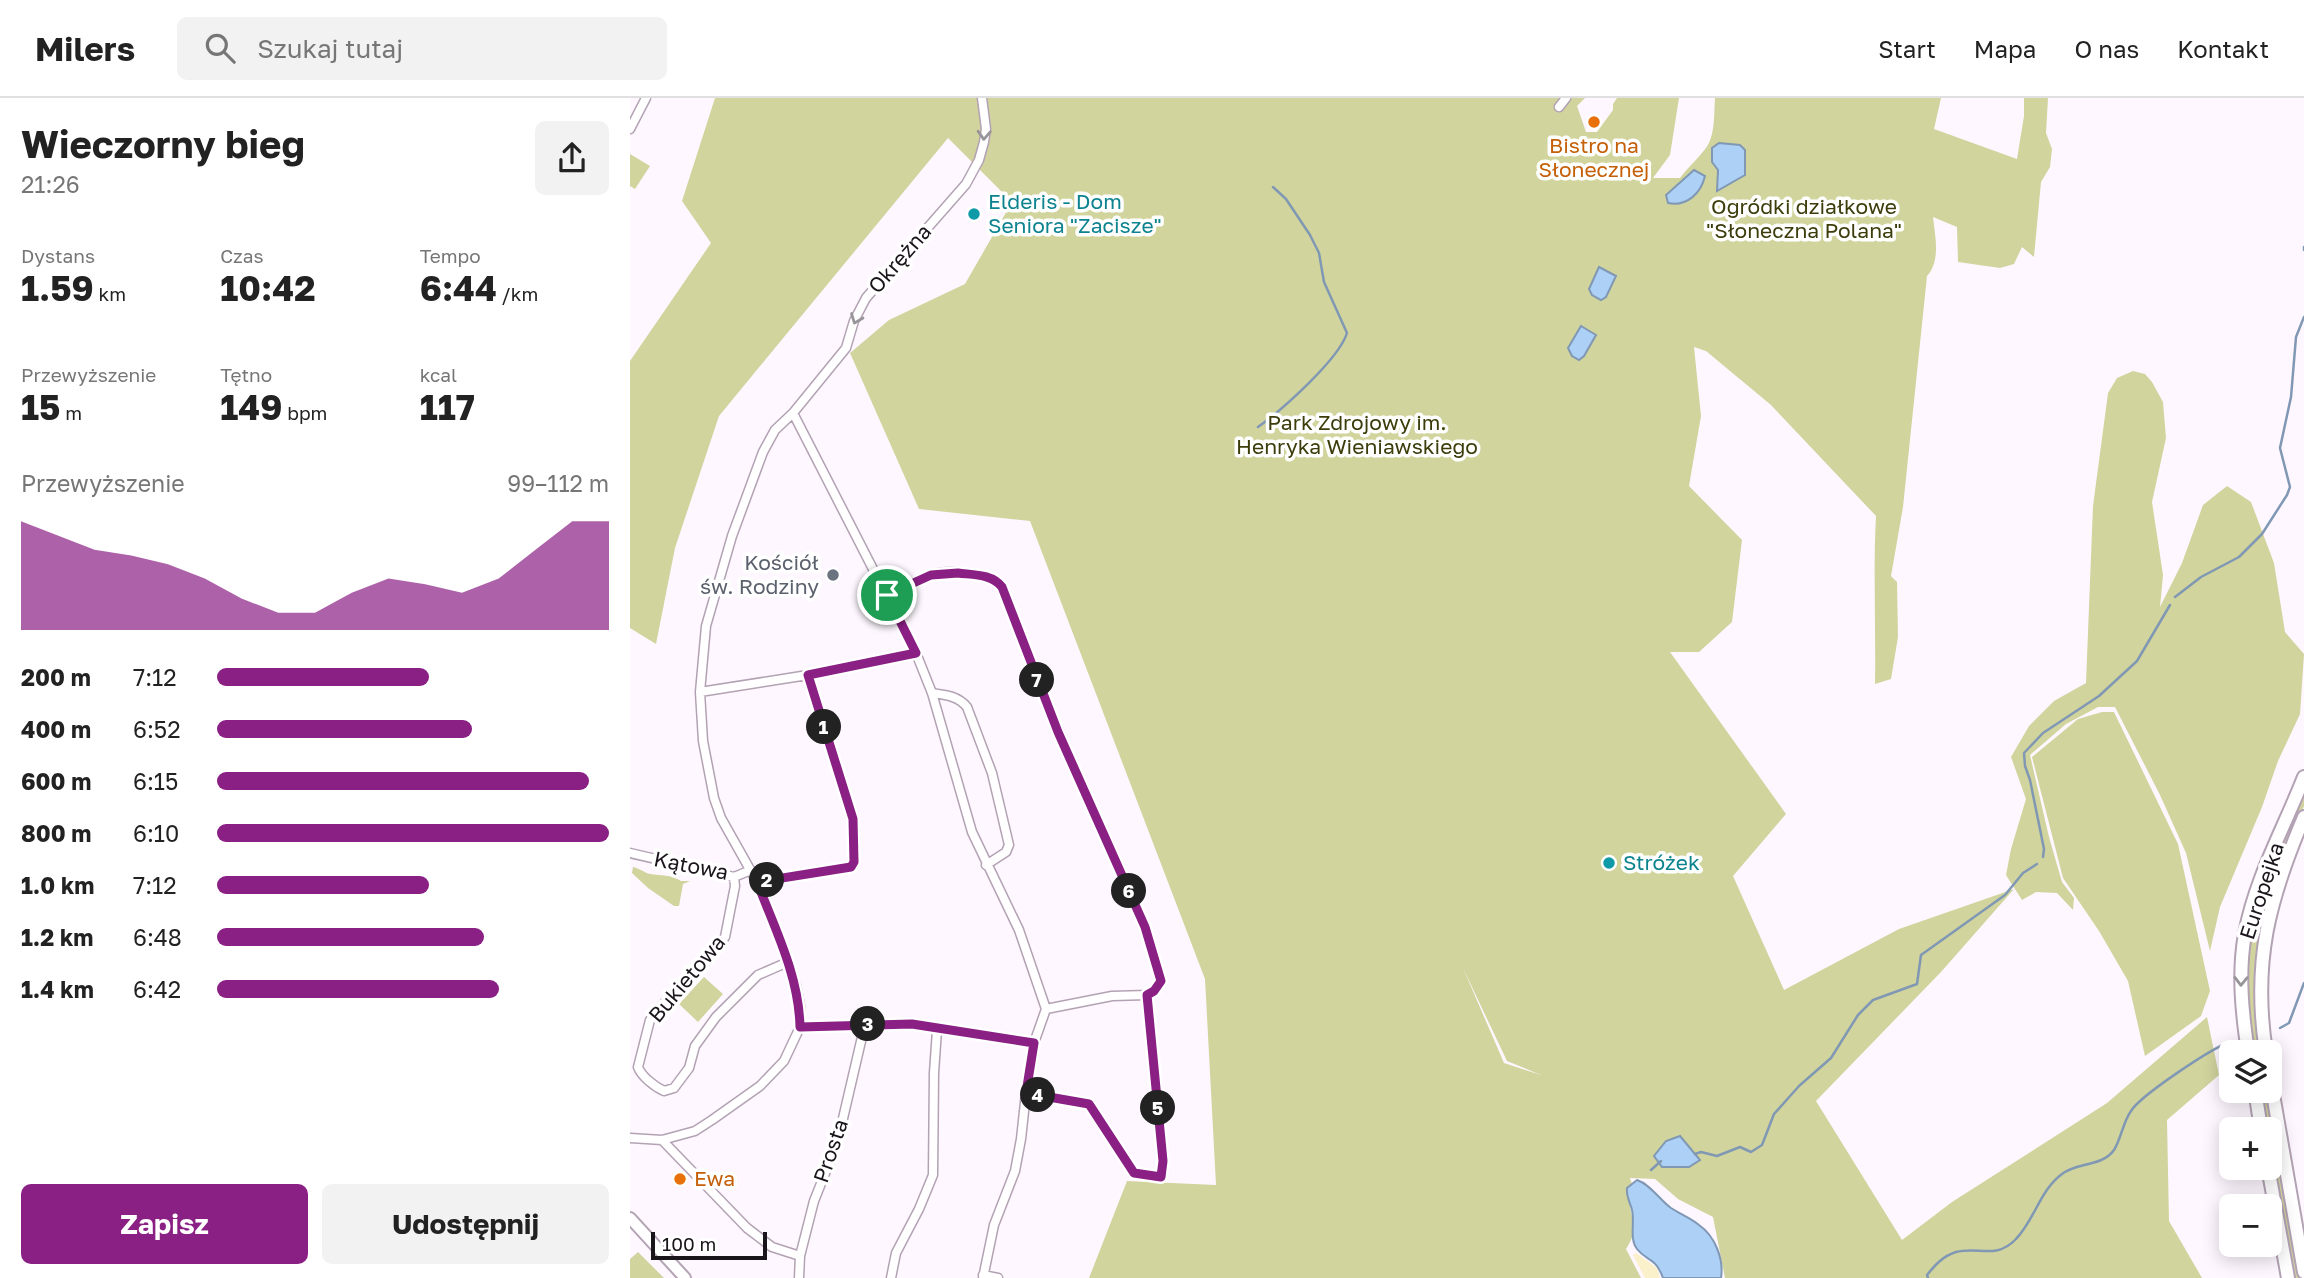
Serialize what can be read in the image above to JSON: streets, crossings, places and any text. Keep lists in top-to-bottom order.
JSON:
{
  "streets": {
    "main road": ["Europejka"],
    "street": [
      "Okrężna",
      "Kątowa",
      "Bukietowa",
      "Prosta"
    ]
  },
  "crossings": [
    ["Okrężna", "Kątowa"],
    ["Okrężna", "Bukietowa"],
    ["Kątowa", "Bukietowa"]
  ],
  "one_way": ["Okrężna"],
  "parks": ["Ogródki działkowe \"Słoneczna Polana\"", "Park Zdrojowy im. Henryka Wieniawskiego"],
  "places": [
    "Bistro na Słonecznej",
    "Elderis - Dom Seniora \"Zacisze\"",
    "Kościół św. Rodziny",
    "Stróżek",
    "Ewa"
  ],
  "scale_bar": "100 m",
  "page": {
    "header": "Milers",
    "search": "Szukaj tutaj",
    "nav": [
      "Start",
      "Mapa",
      "O nas",
      "Kontakt"
    ],
    "heading": ["Wieczorny bieg", "21:26"],
    "stats": [
      ["Dystans", "1.59 km"],
      ["Czas", "10:42"],
      ["Tempo", "6:44 /km"],
      ["Przewyższenie", "15 m"],
      ["Tętno", "149 bpm"],
      ["kcal", "117"]
    ],
    "chart": ["Przewyższenie", "99–112 m"],
    "list": [
      {
        "name": "200 m",
        "note": "7:12"
      },
      {
        "name": "400 m",
        "note": "6:52"
      },
      {
        "name": "600 m",
        "note": "6:15"
      },
      {
        "name": "800 m",
        "note": "6:10"
      },
      {
        "name": "1.0 km",
        "note": "7:12"
      },
      {
        "name": "1.2 km",
        "note": "6:48"
      },
      {
        "name": "1.4 km",
        "note": "6:42"
      }
    ],
    "pins": [
      "7",
      "1",
      "2",
      "6",
      "3",
      "4",
      "5"
    ],
    "map_buttons": ["+", "−"],
    "buttons": ["Zapisz", "Udostępnij"],
    "scale": "100 m"
  }
}
